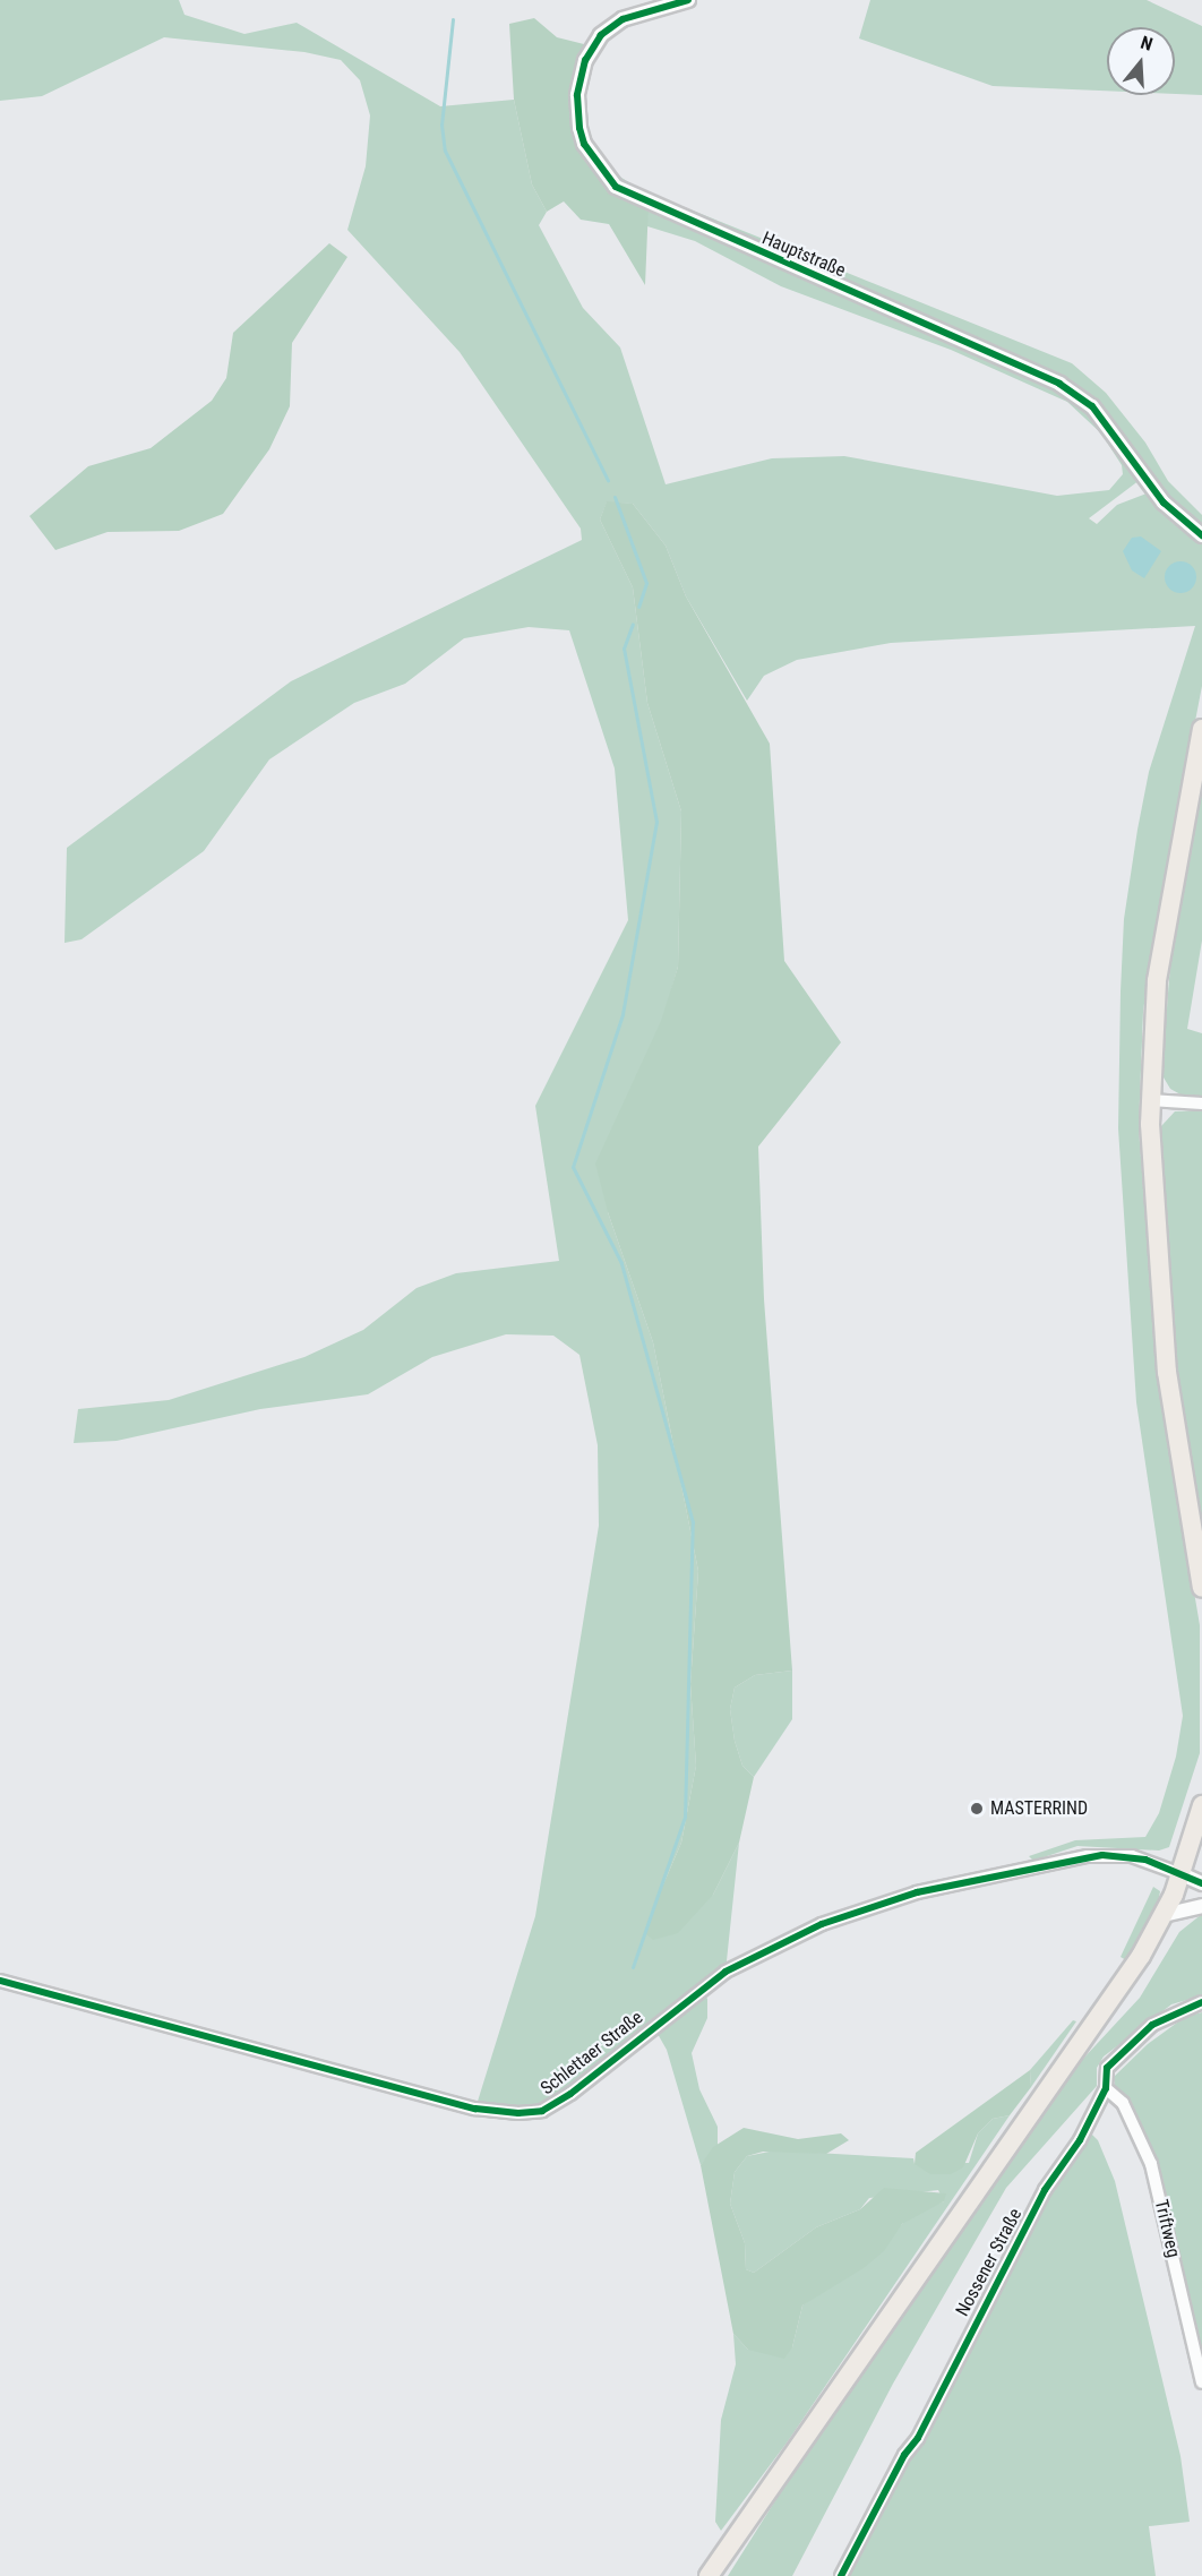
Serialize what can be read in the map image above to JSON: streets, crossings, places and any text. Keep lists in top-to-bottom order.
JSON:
{
  "streets": {
    "street": [
      "Hauptstraße",
      "Schlettaer Straße",
      "Triftweg",
      "Nossener Straße"
    ]
  },
  "crossings": [
    ["Triftweg", "Nossener Straße"]
  ],
  "places": ["MASTERRIND"],
  "north": "top"
}
